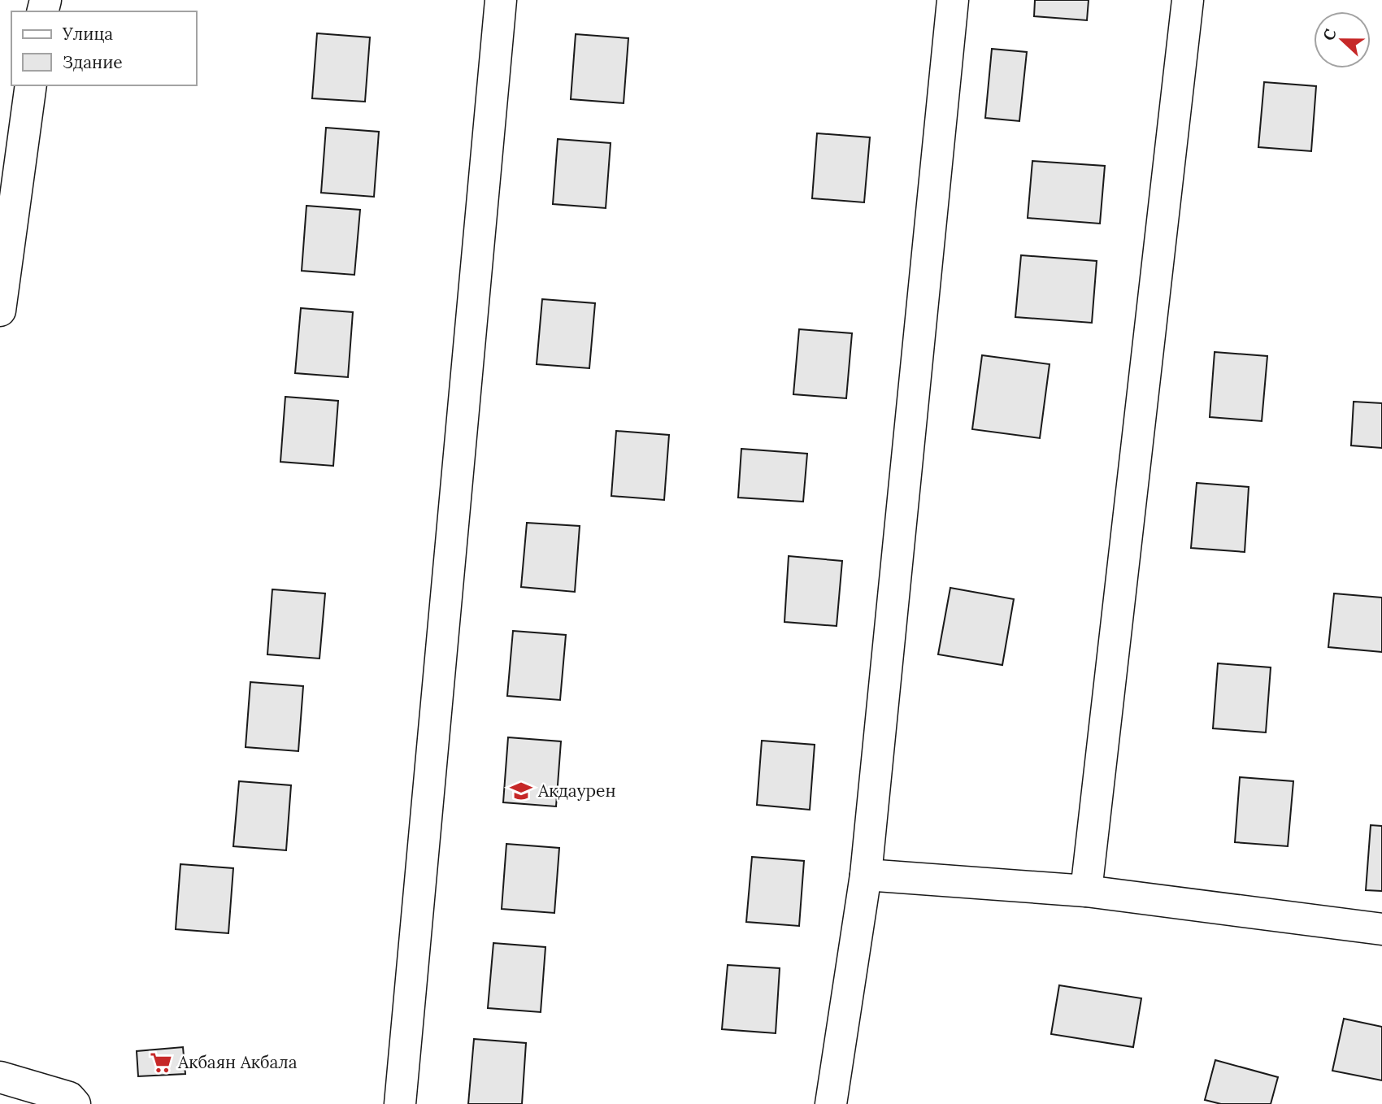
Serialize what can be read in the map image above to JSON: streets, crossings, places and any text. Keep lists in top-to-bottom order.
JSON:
{
  "places": {
    "school or university": ["Акдаурен"],
    "supermarket": ["Акбаян Акбала"]
  },
  "legend": ["Улица", "Здание"],
  "north": "left"
}
